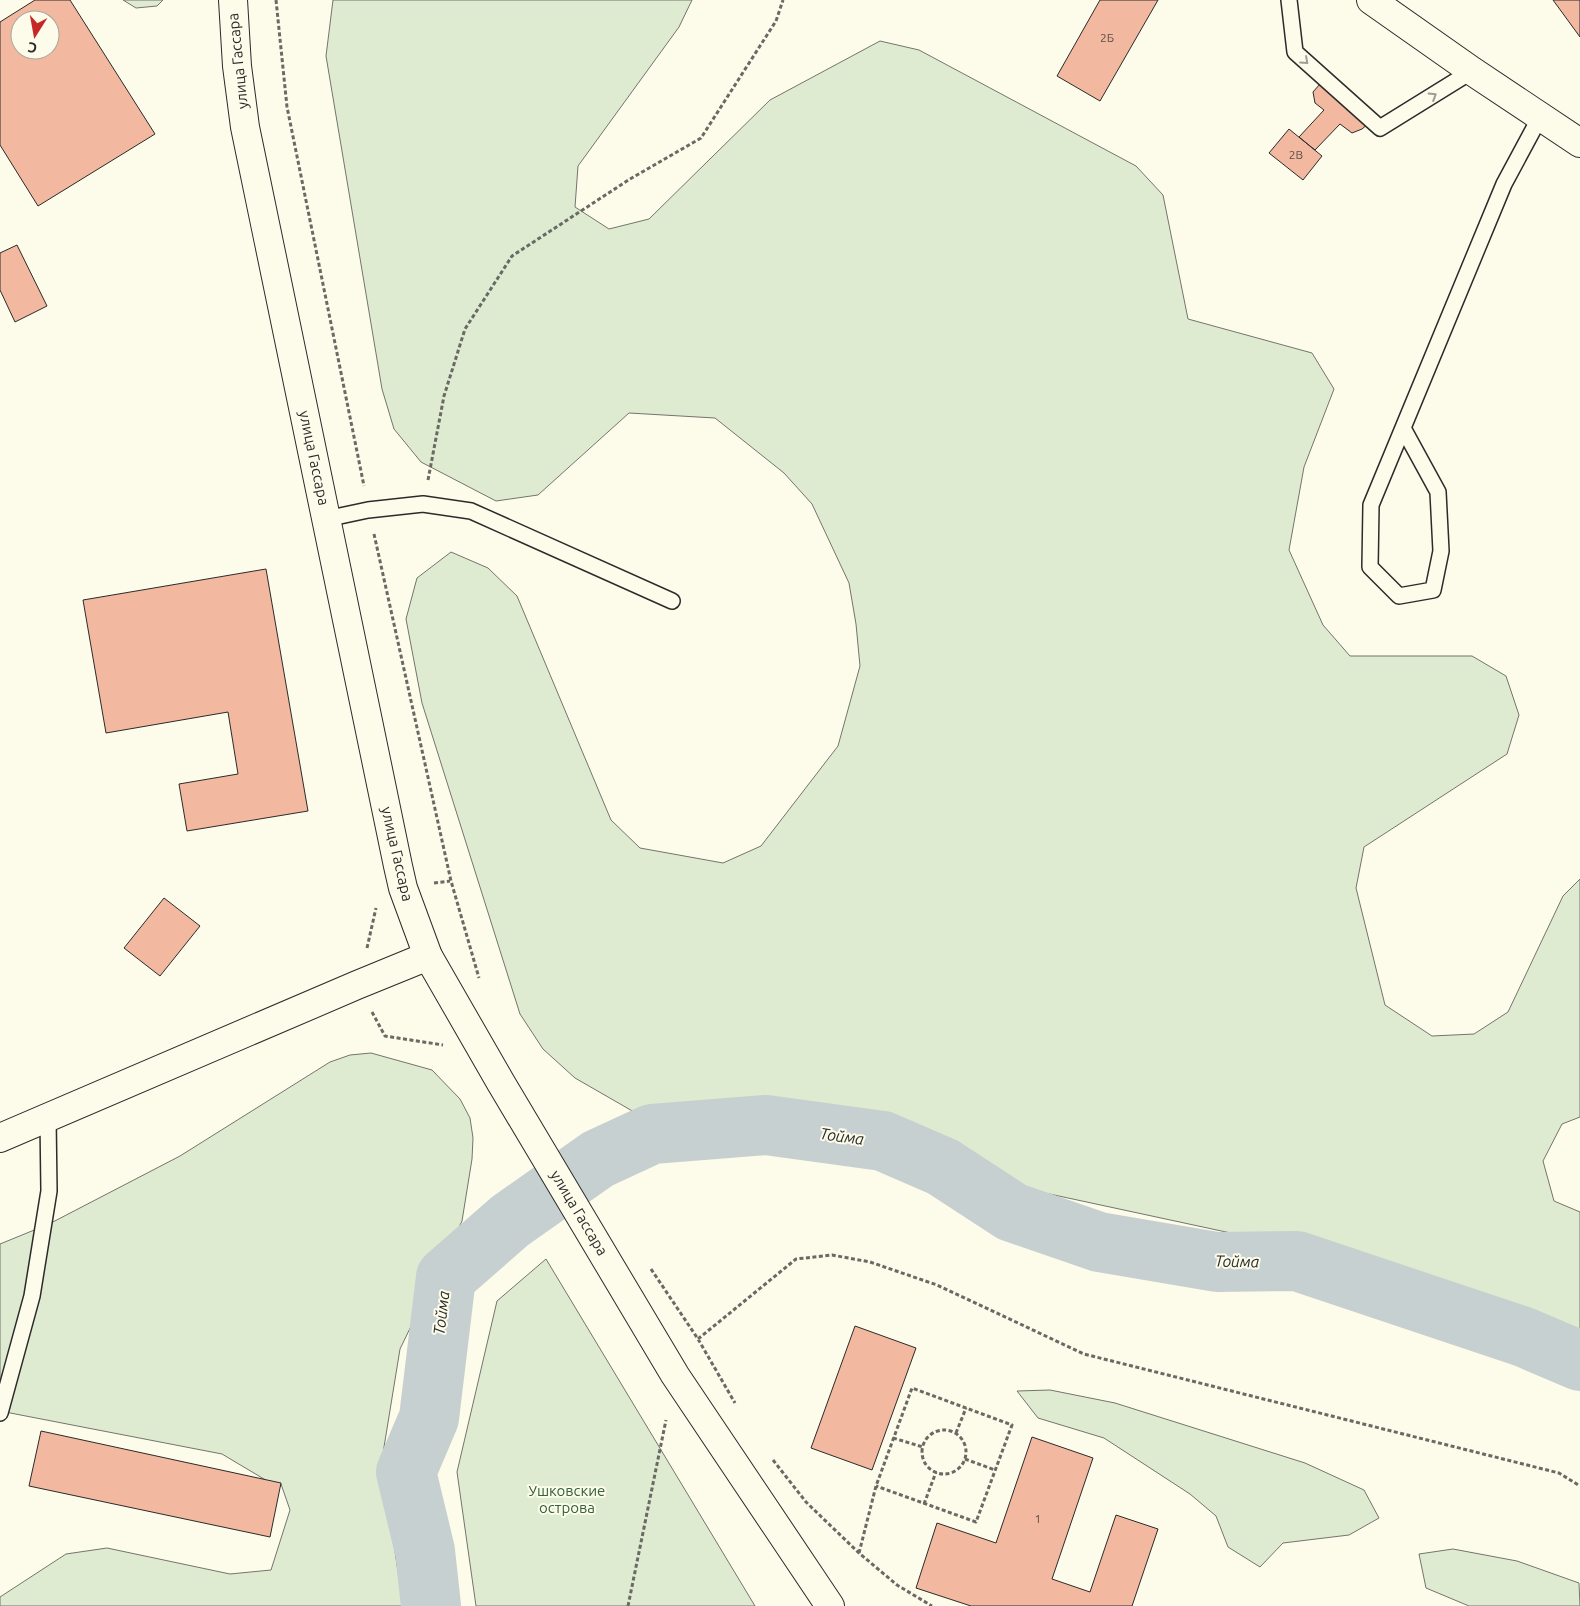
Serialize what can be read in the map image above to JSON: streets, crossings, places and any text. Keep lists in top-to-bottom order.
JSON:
{
  "streets": {
    "main road": ["улица Гассара"]
  },
  "water": ["Тойма"],
  "parks": ["Ушковские острова"],
  "house_numbers": ["2Б", "2В", "1"],
  "north": "bottom"
}
